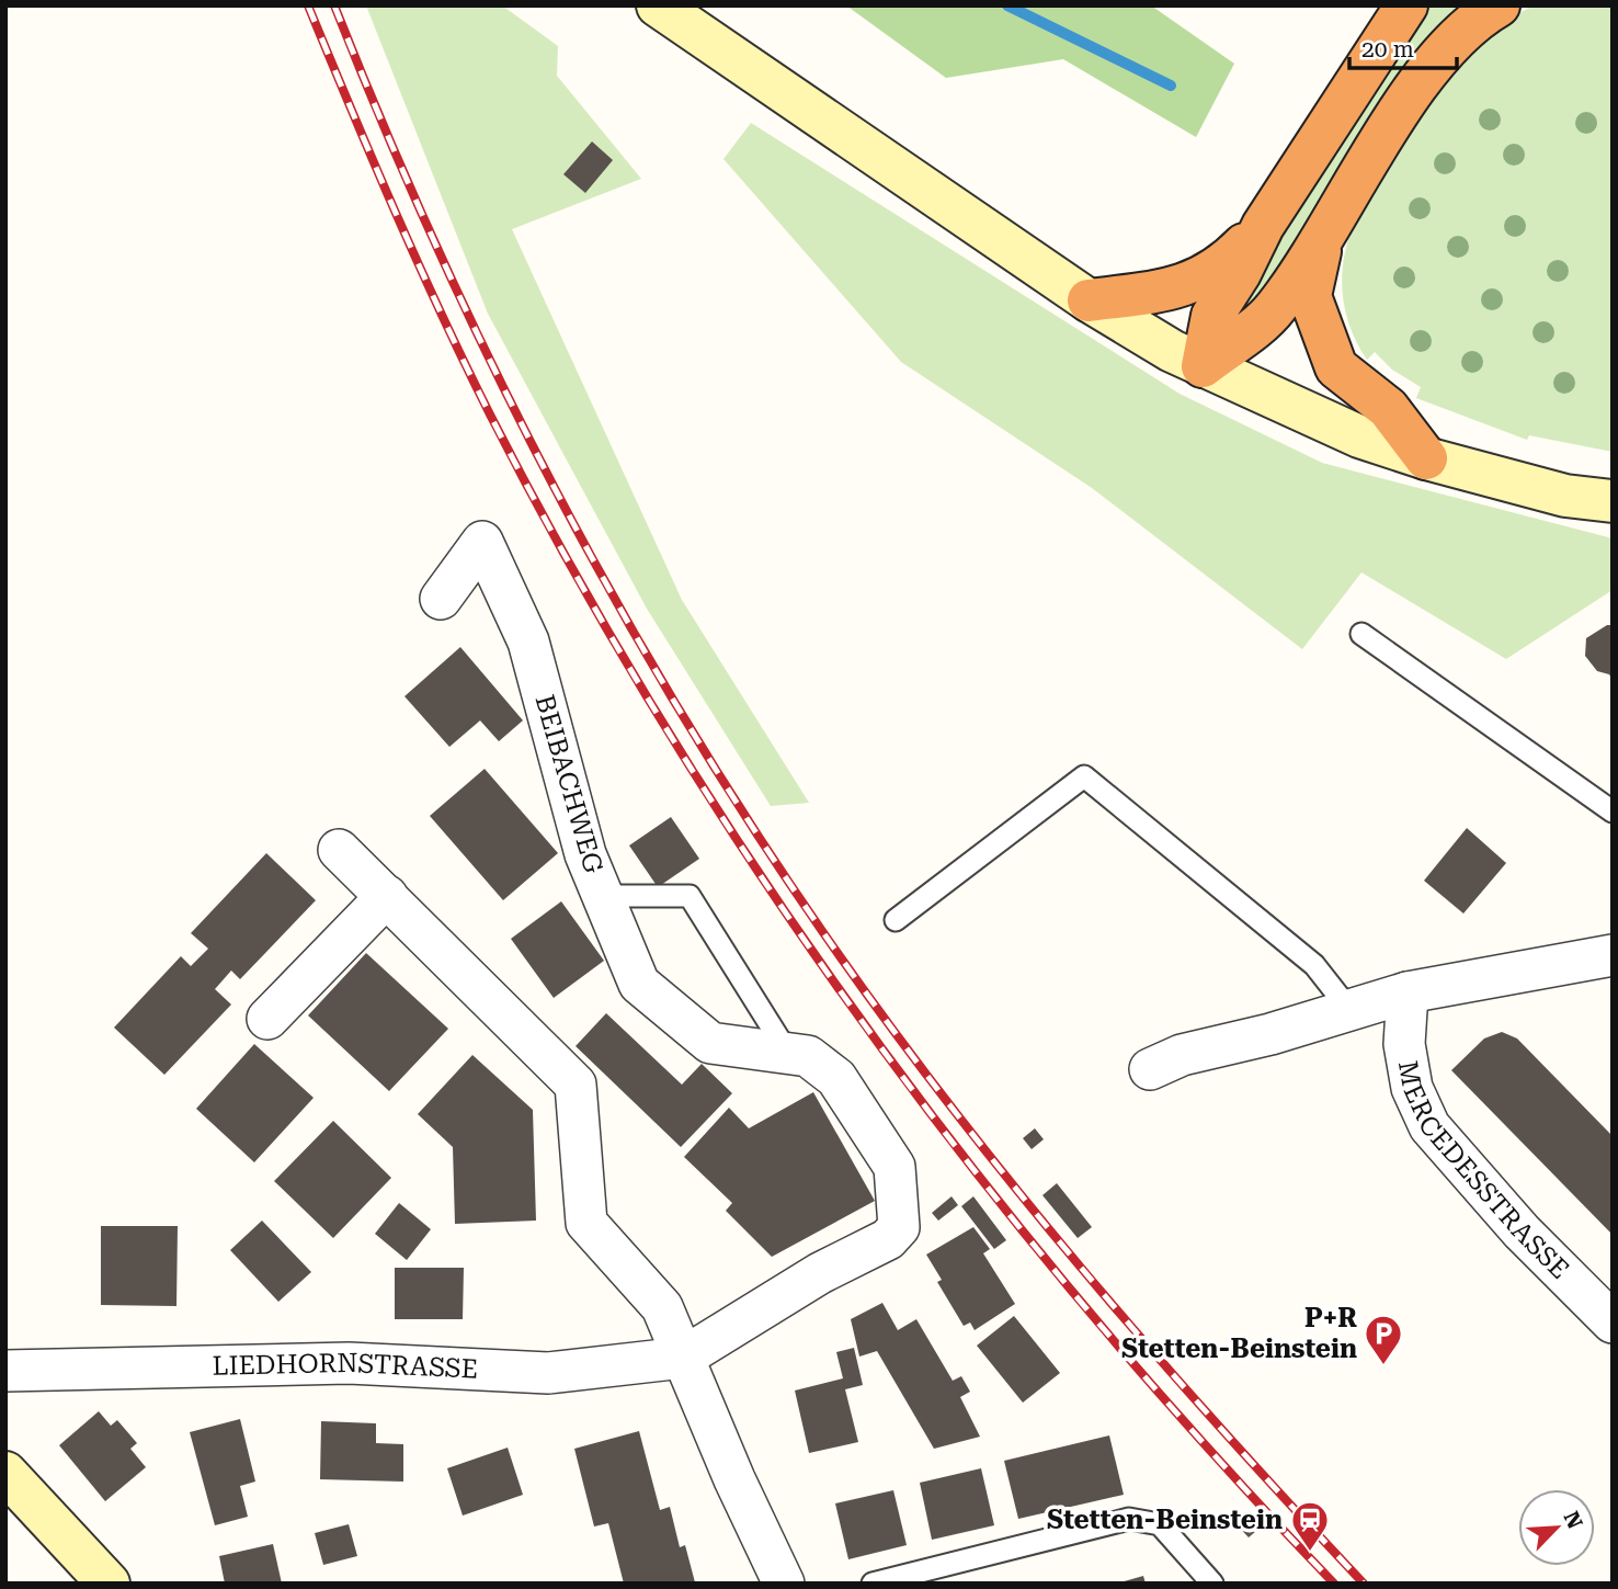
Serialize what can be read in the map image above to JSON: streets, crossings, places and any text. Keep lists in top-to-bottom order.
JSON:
{
  "streets": {
    "street": ["BEIBACHWEG", "MERCEDESSTRASSE", "LIEDHORNSTRASSE"]
  },
  "crossings": [
    ["BEIBACHWEG", "LIEDHORNSTRASSE"]
  ],
  "places": {
    "parking": ["P+R Stetten-Beinstein"],
    "station": ["Stetten-Beinstein"]
  },
  "scale_bar": "20 m",
  "north": "top right"
}
